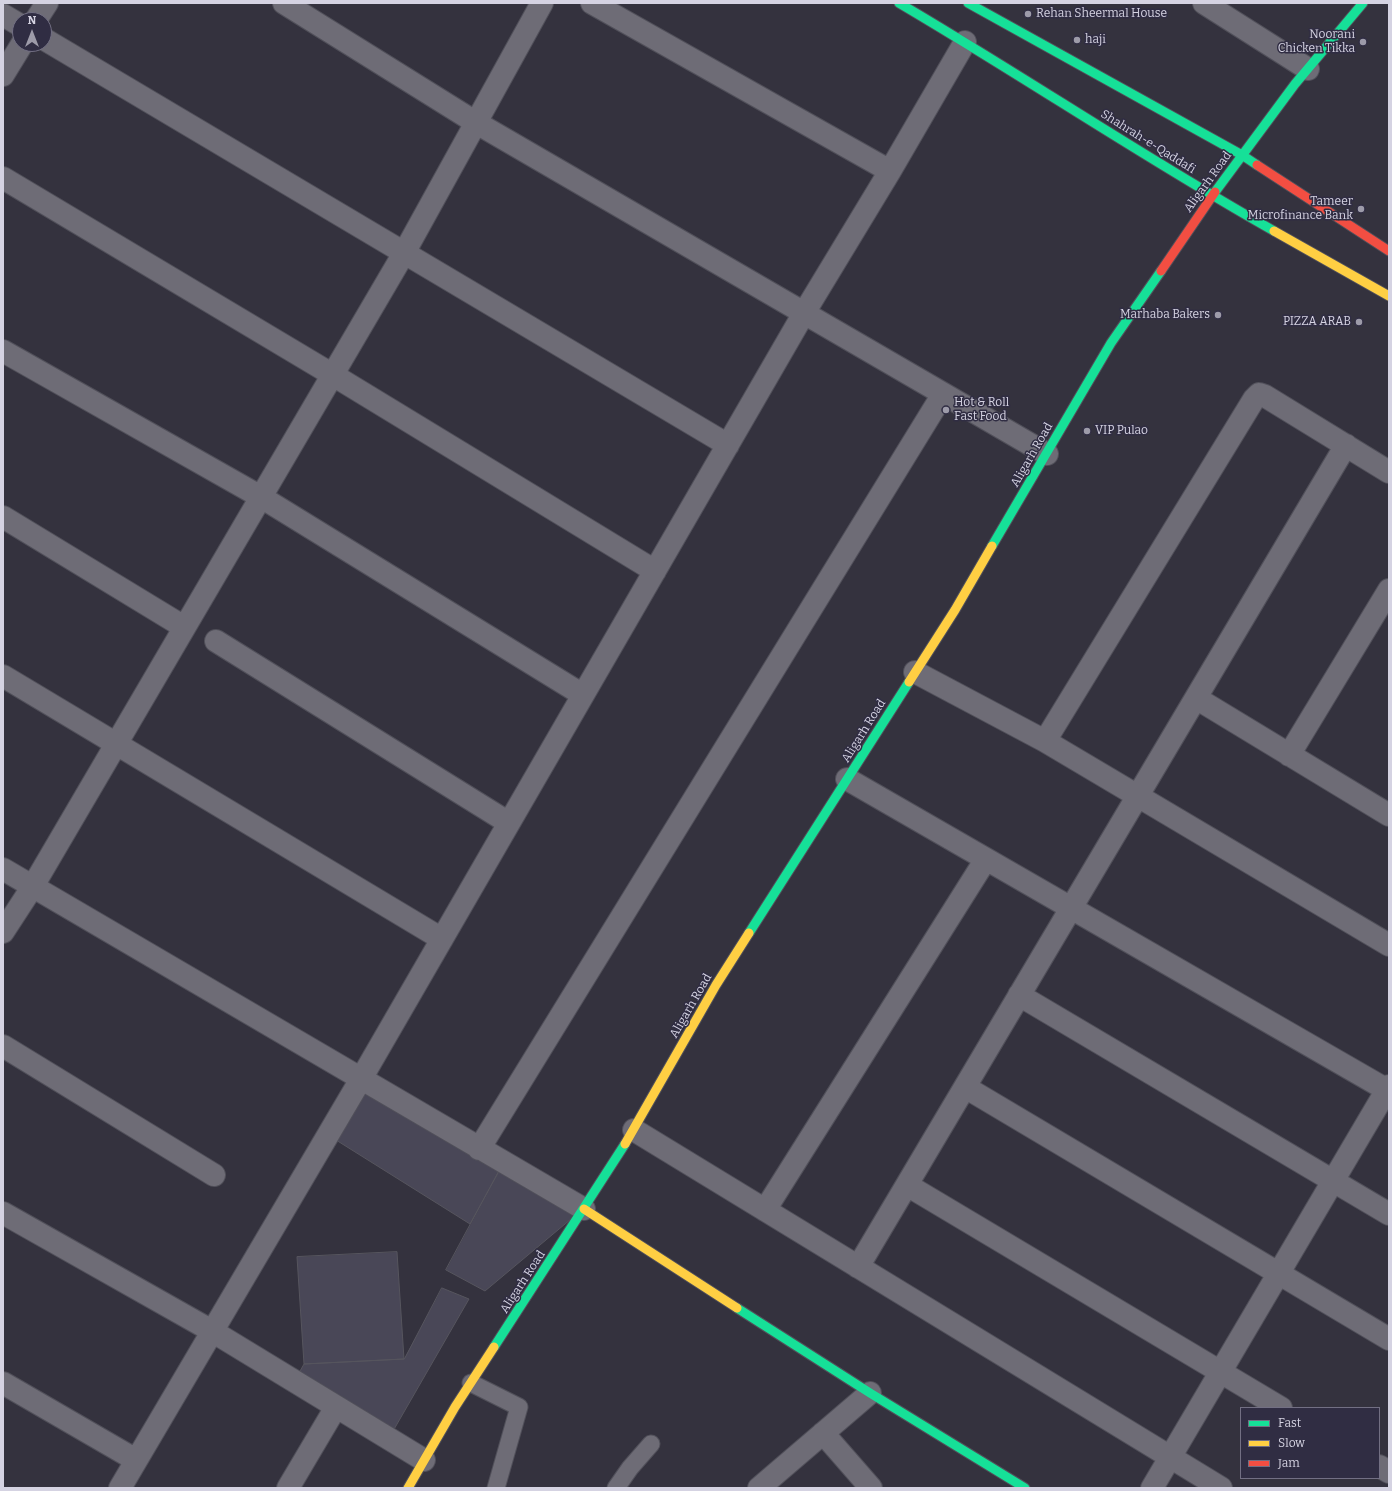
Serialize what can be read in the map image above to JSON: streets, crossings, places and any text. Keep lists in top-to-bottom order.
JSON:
{
  "streets": {
    "main road": ["Shahrah-e-Qaddafi", "Aligarh Road"]
  },
  "crossings": [
    ["Shahrah-e-Qaddafi", "Aligarh Road"]
  ],
  "places": [
    "Rehan Sheermal House",
    "haji",
    "Noorani Chicken Tikka",
    "Tameer Microfinance Bank",
    "Marhaba Bakers",
    "PIZZA ARAB",
    "Hot & Roll Fast Food",
    "VIP Pulao"
  ],
  "legend": ["Fast", "Slow", "Jam"],
  "north": "top"
}
